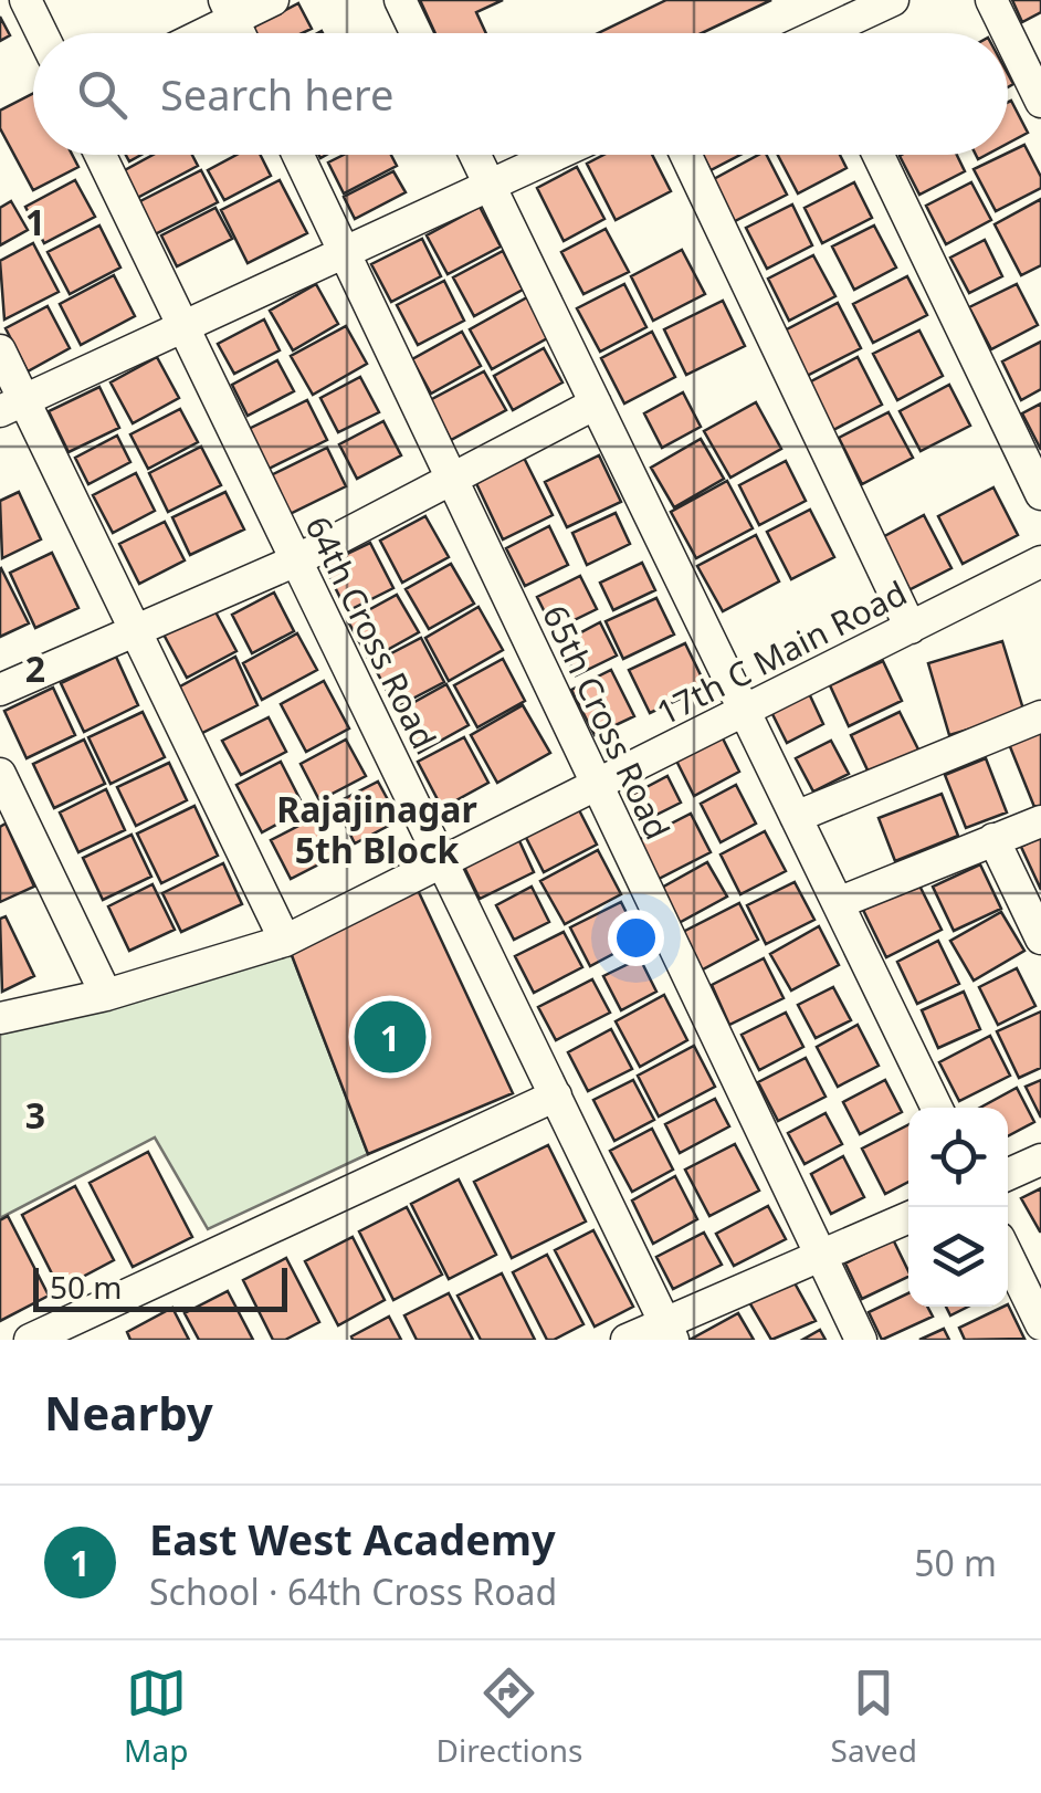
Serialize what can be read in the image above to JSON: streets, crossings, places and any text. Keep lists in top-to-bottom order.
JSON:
{
  "streets": {
    "street": ["64th Cross Road", "17th C Main Road", "65th Cross Road"]
  },
  "crossings": [
    ["64th Cross Road", "17th C Main Road"],
    ["17th C Main Road", "65th Cross Road"]
  ],
  "districts": ["Rajajinagar 5th Block"],
  "scale_bar": "50 m",
  "page": {
    "search": "Search here",
    "pins": "1",
    "scale": "50 m",
    "heading": "Nearby",
    "list": [
      {
        "mark": "1",
        "name": "East West Academy",
        "note": "School · 64th Cross Road",
        "value": "50 m"
      }
    ],
    "nav": ["Map", "Directions", "Saved"]
  },
  "grid": {
    "rows": ["1", "2", "3"]
  }
}
